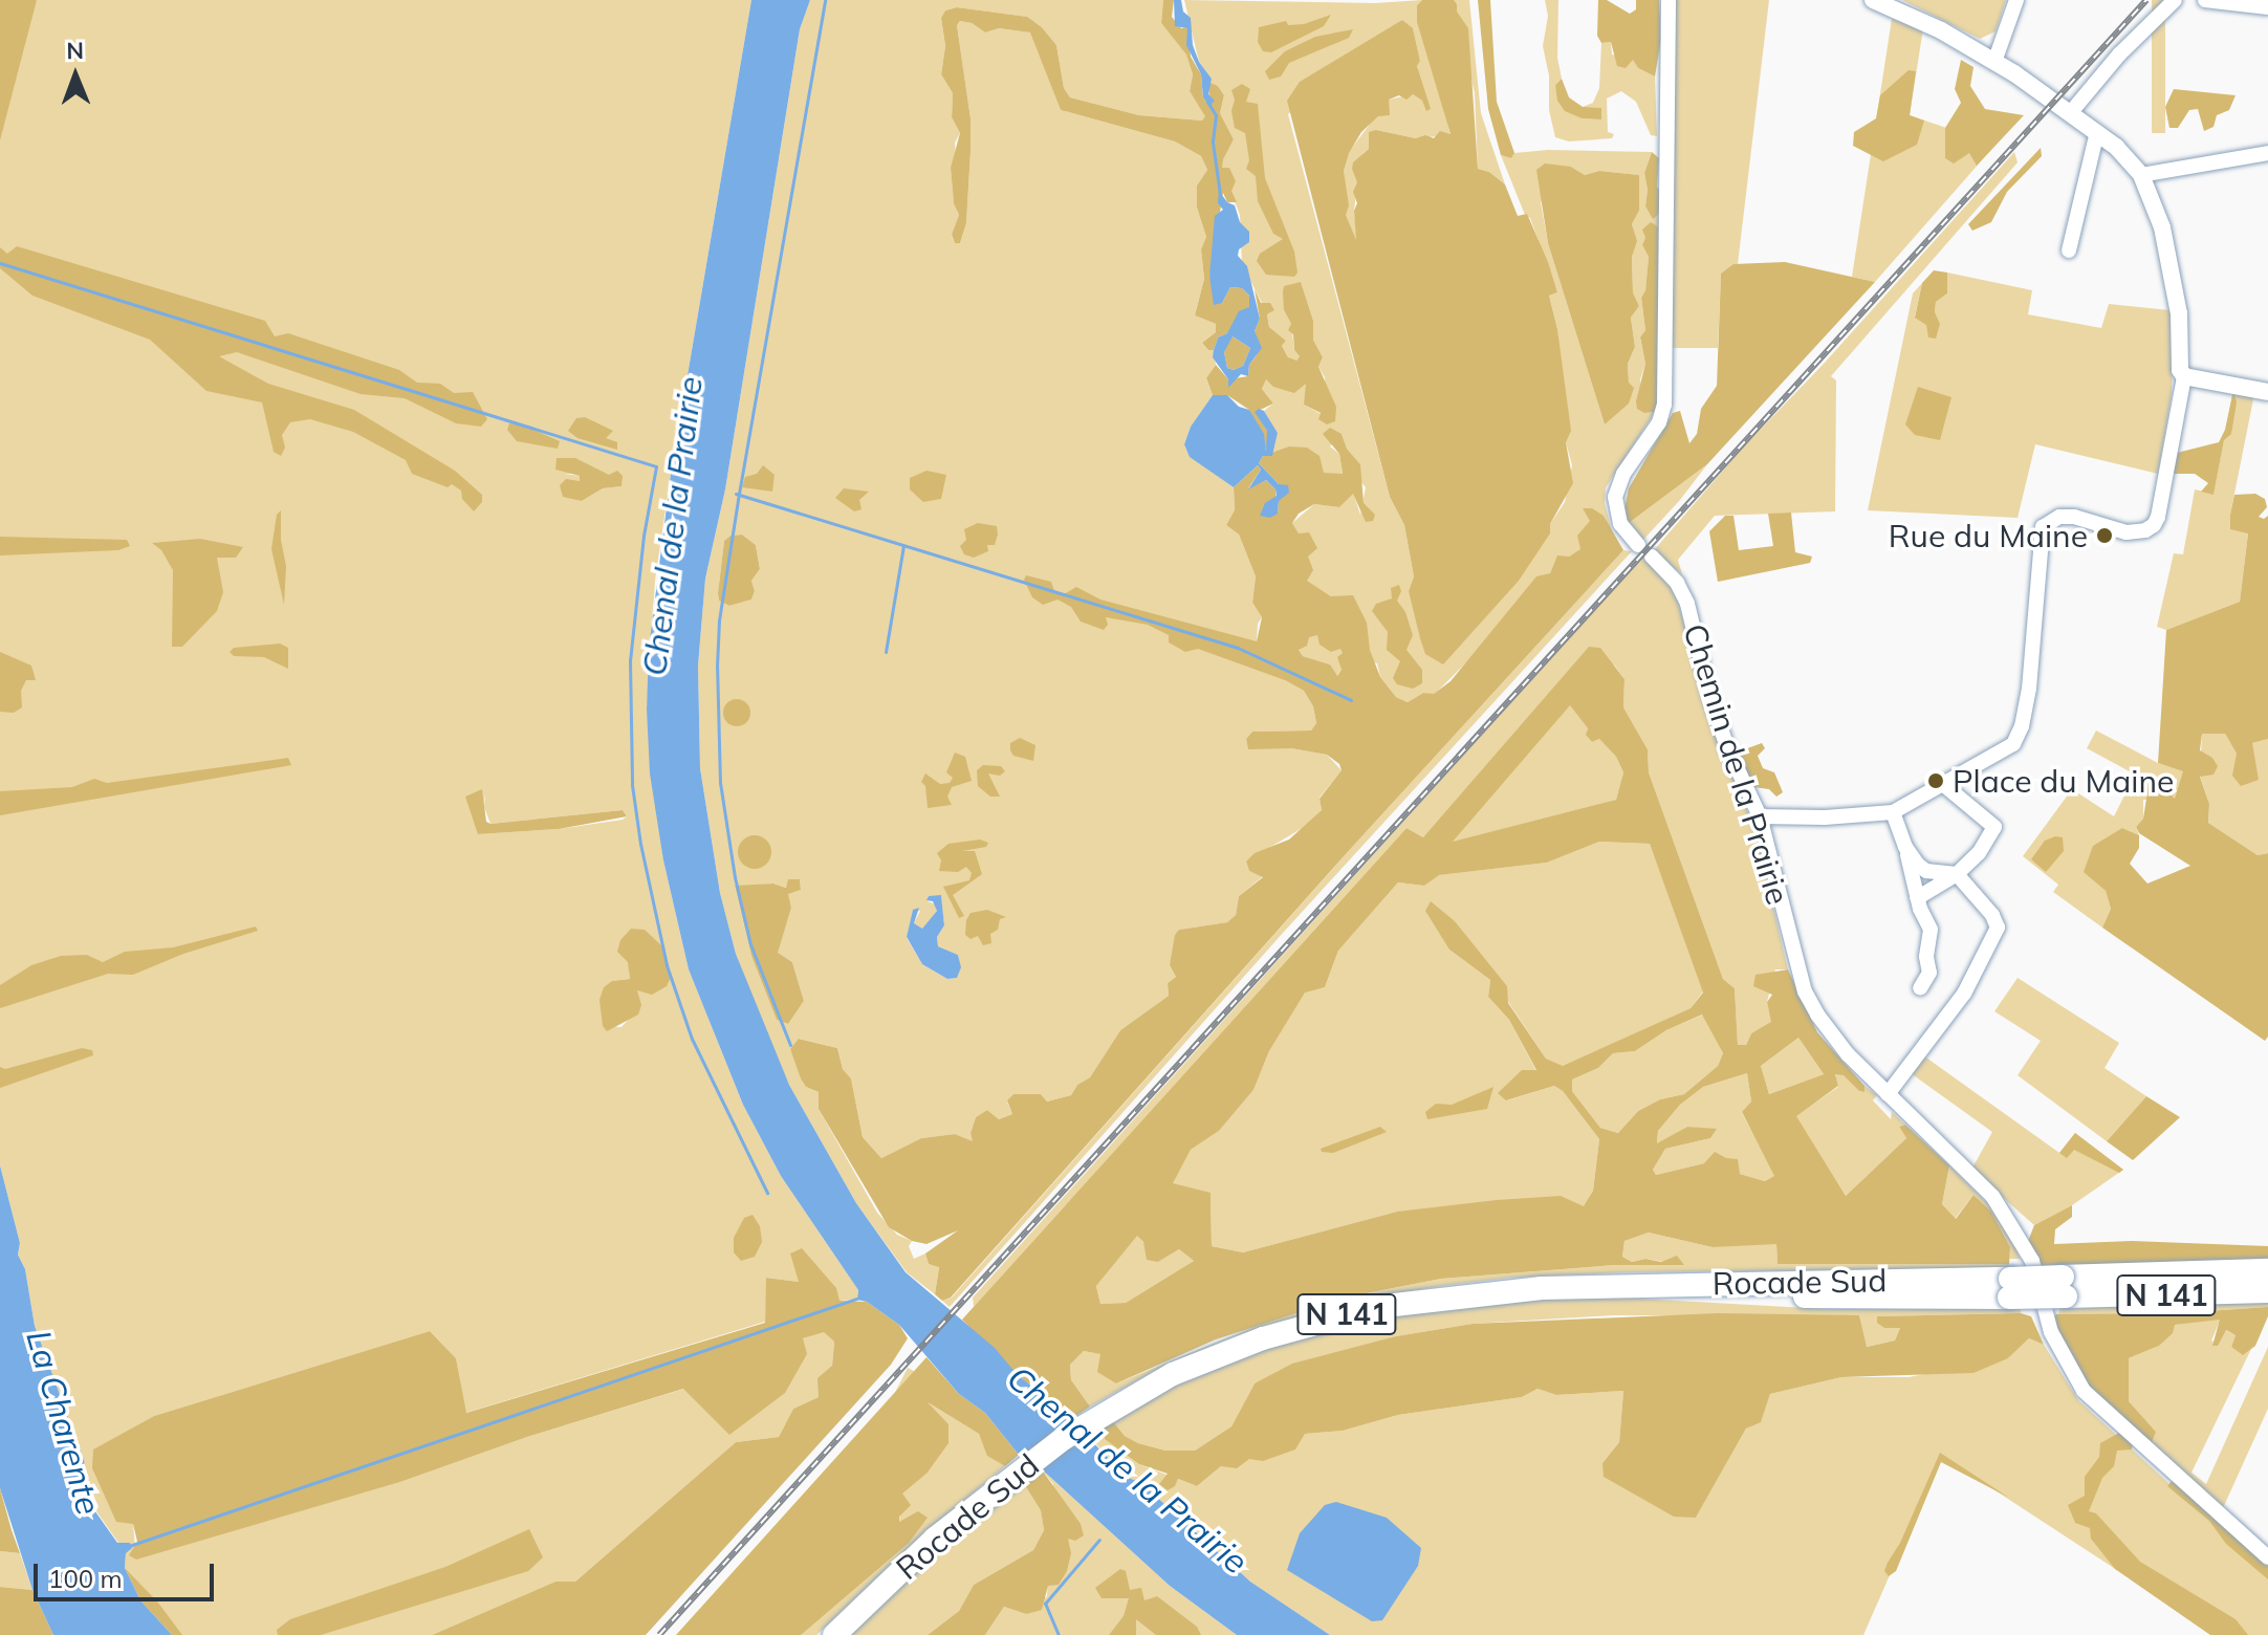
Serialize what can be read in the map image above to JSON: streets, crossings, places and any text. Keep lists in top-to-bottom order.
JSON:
{
  "streets": {
    "highway": ["Rocade Sud", "N 141"],
    "street": ["Chemin de la Prairie"]
  },
  "crossings": [
    ["Rocade Sud", "N 141"]
  ],
  "water": ["Chenal de la Prairie", "La Charente"],
  "places": ["Rue du Maine", "Place du Maine"],
  "scale_bar": "100 m",
  "north": "top"
}
